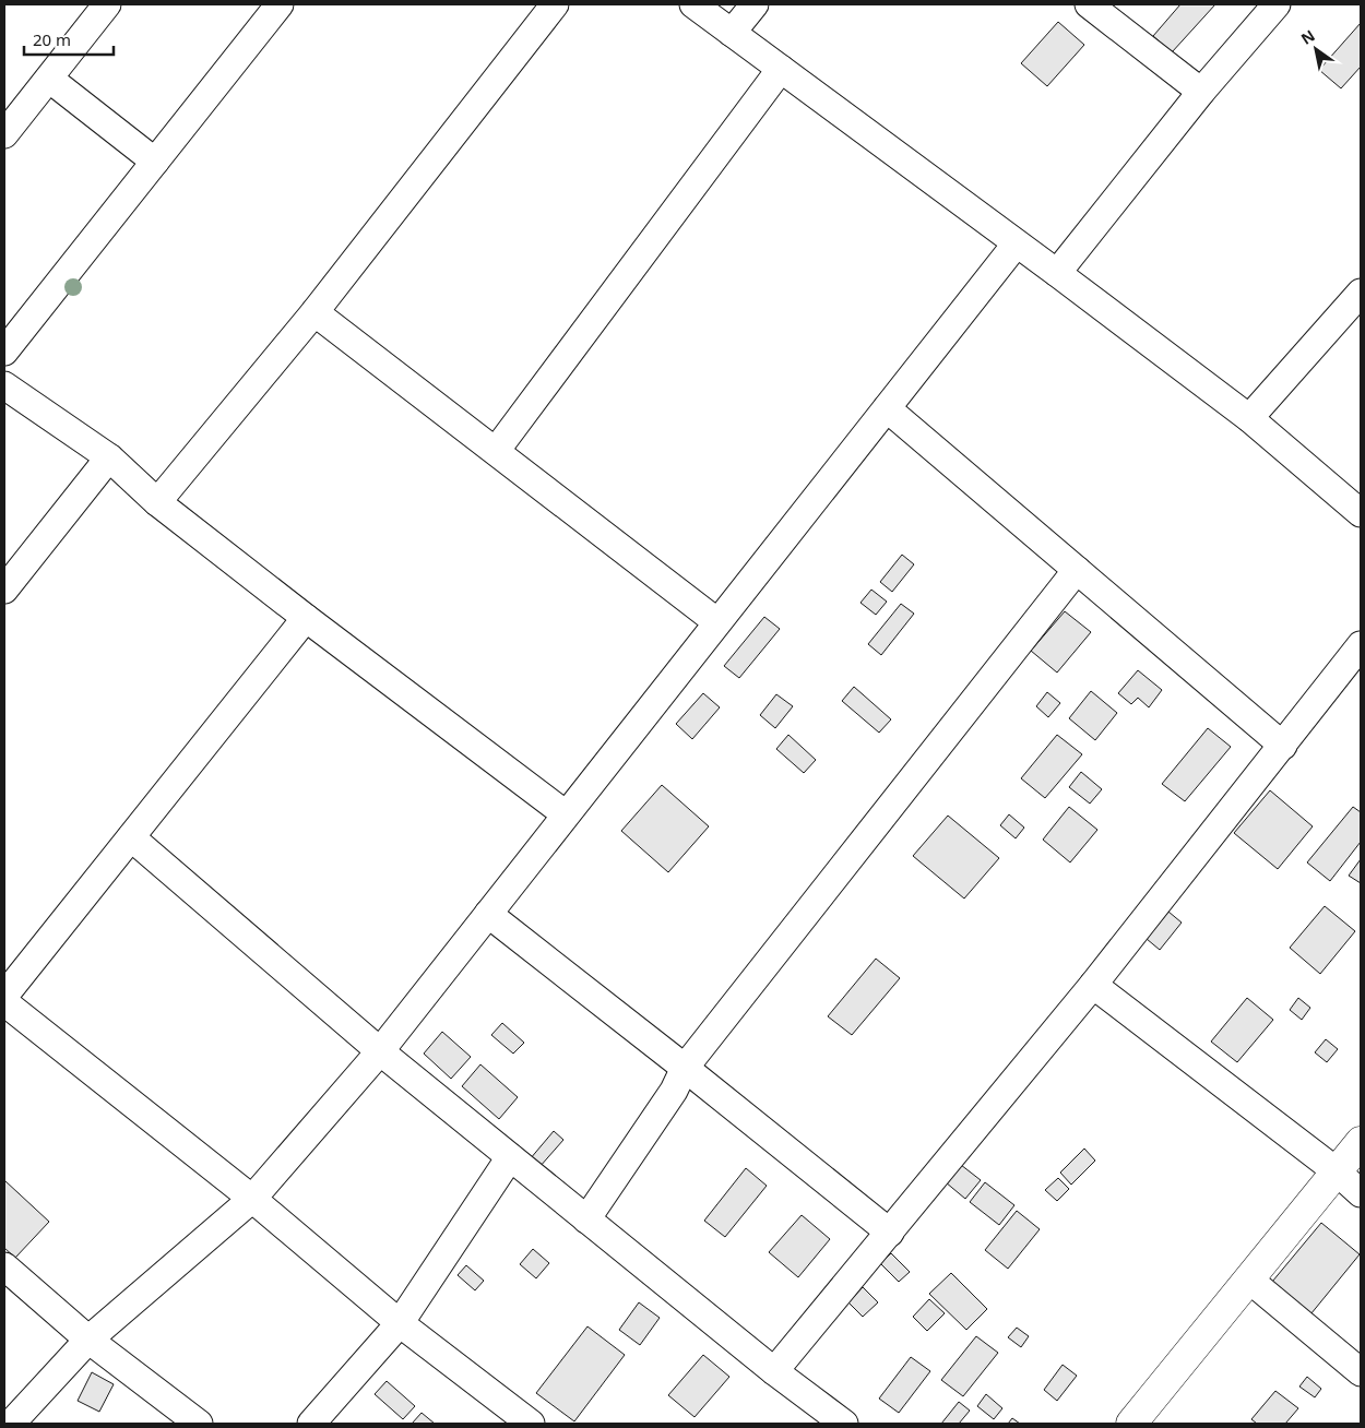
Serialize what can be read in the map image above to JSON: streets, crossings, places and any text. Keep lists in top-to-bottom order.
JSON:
{
  "scale_bar": "20 m",
  "north": "top left"
}
